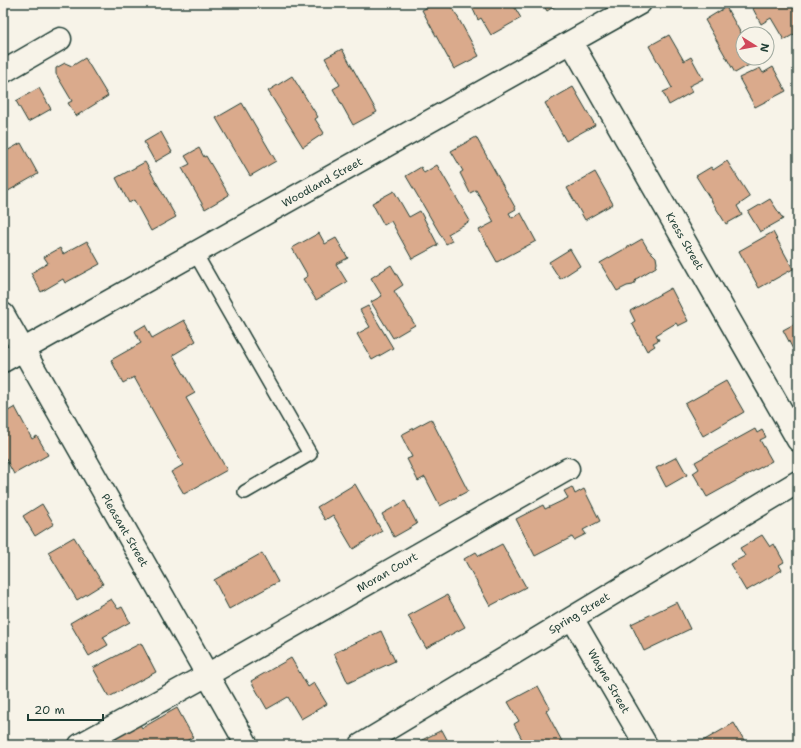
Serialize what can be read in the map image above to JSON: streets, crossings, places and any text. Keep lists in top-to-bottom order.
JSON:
{
  "streets": {
    "street": [
      "Woodland Street",
      "Kress Street",
      "Pleasant Street",
      "Moran Court",
      "Spring Street",
      "Wayne Street"
    ]
  },
  "crossings": [
    ["Woodland Street", "Kress Street"],
    ["Woodland Street", "Pleasant Street"],
    ["Pleasant Street", "Moran Court"],
    ["Spring Street", "Wayne Street"]
  ],
  "scale_bar": "20 m",
  "north": "right"
}
